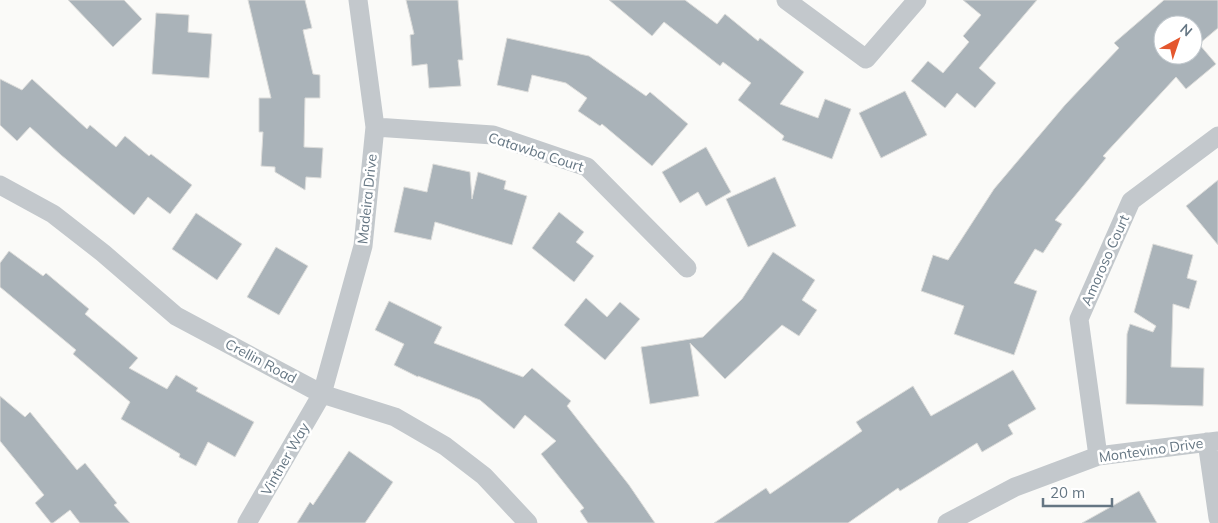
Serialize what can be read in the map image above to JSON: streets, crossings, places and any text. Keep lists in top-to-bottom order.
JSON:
{
  "streets": {
    "street": [
      "Catawba Court",
      "Madeira Drive",
      "Amoroso Court",
      "Crellin Road",
      "Montevino Drive",
      "Vintner Way"
    ]
  },
  "crossings": [
    ["Catawba Court", "Madeira Drive"],
    ["Madeira Drive", "Crellin Road"],
    ["Madeira Drive", "Vintner Way"],
    ["Amoroso Court", "Montevino Drive"],
    ["Crellin Road", "Vintner Way"]
  ],
  "scale_bar": "20 m",
  "north": "top right"
}
